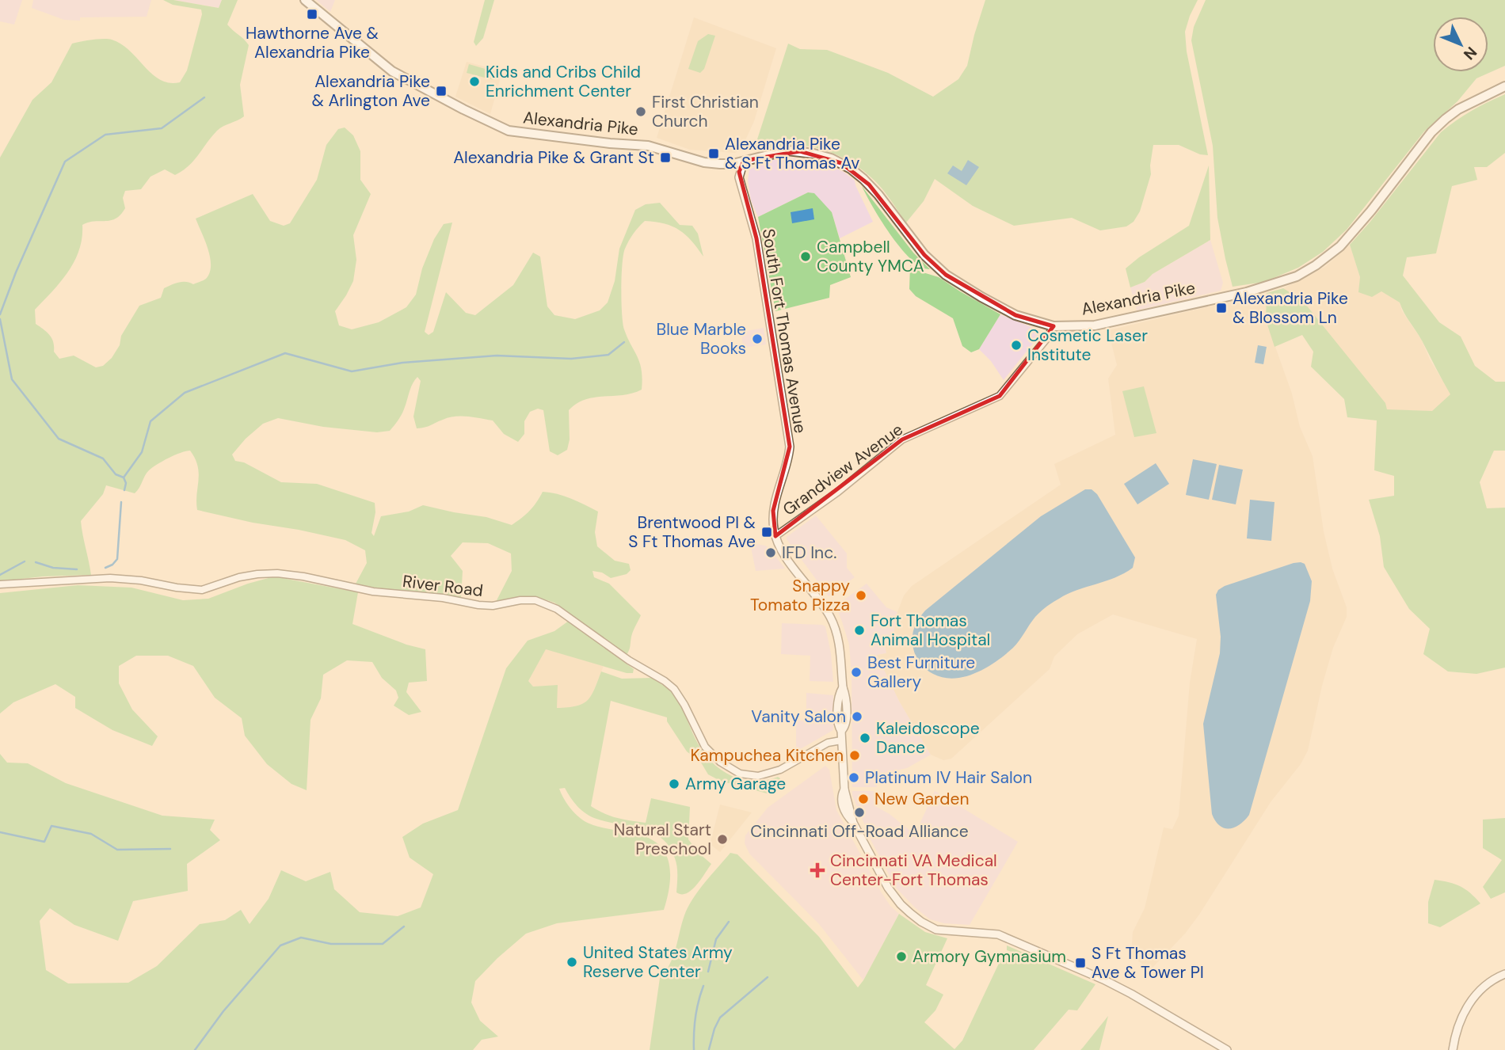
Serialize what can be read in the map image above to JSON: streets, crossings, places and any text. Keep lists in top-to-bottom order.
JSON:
{
  "streets": {
    "main road": ["Alexandria Pike", "South Fort Thomas Avenue"],
    "street": ["Grandview Avenue", "River Road"]
  },
  "crossings": [
    ["Alexandria Pike", "South Fort Thomas Avenue"],
    ["Alexandria Pike", "Grandview Avenue"],
    ["South Fort Thomas Avenue", "Grandview Avenue"],
    ["South Fort Thomas Avenue", "River Road"]
  ],
  "places": {
    "transit": [
      "Hawthorne Ave & Alexandria Pike",
      "Alexandria Pike & Arlington Ave",
      "Alexandria Pike & S Ft Thomas Av",
      "Alexandria Pike & Grant St",
      "Alexandria Pike & Blossom Ln",
      "Brentwood Pl & S Ft Thomas Ave",
      "S Ft Thomas Ave & Tower Pl"
    ],
    "other": [
      "Kids and Cribs Child Enrichment Center",
      "First Christian Church",
      "Campbell County YMCA",
      "Blue Marble Books",
      "Cosmetic Laser Institute",
      "IFD Inc.",
      "Snappy Tomato Pizza",
      "Fort Thomas Animal Hospital",
      "Best Furniture Gallery",
      "Vanity Salon",
      "Kaleidoscope Dance",
      "Kampuchea Kitchen",
      "Platinum IV Hair Salon",
      "Army Garage",
      "New Garden",
      "Cincinnati Off-Road Alliance",
      "Natural Start Preschool",
      "Armory Gymnasium",
      "United States Army Reserve Center"
    ],
    "health": ["Cincinnati VA Medical Center-Fort Thomas"]
  },
  "north": "bottom right"
}
